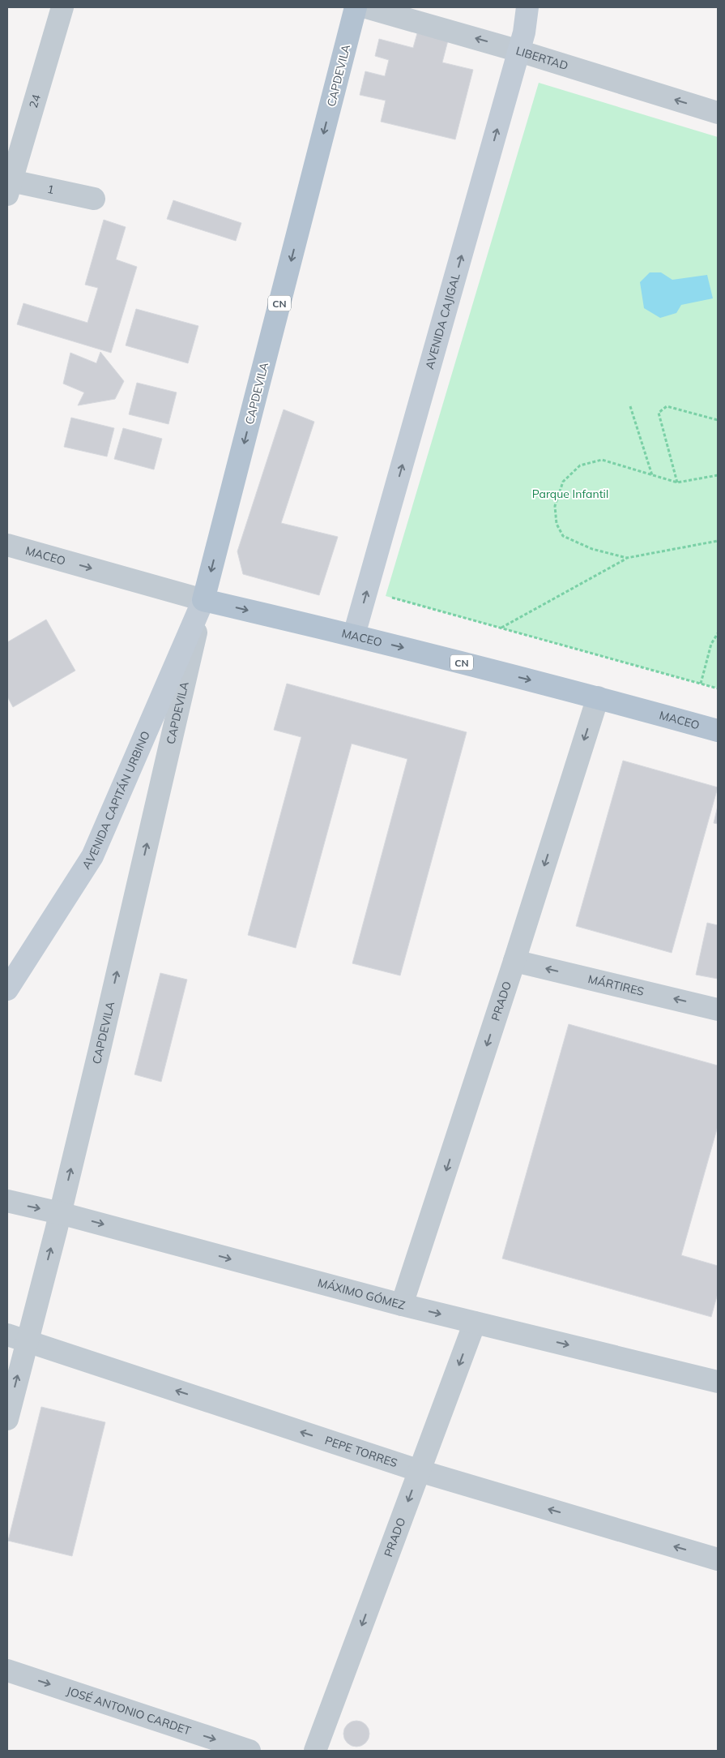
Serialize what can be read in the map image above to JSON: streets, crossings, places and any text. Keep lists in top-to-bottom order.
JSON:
{
  "streets": {
    "main road": [
      "CAPDEVILA",
      "CN",
      "AVENIDA CAJIGAL",
      "MACEO",
      "AVENIDA CAPITÁN URBINO"
    ],
    "street": [
      "LIBERTAD",
      "24",
      "1",
      "MÁRTIRES",
      "PRADO",
      "MÁXIMO GÓMEZ",
      "PEPE TORRES",
      "JOSÉ ANTONIO CARDET"
    ]
  },
  "crossings": [
    ["LIBERTAD", "AVENIDA CAJIGAL"],
    ["CAPDEVILA", "MACEO"],
    ["CAPDEVILA", "AVENIDA CAPITÁN URBINO"],
    ["CAPDEVILA", "MÁXIMO GÓMEZ"],
    ["CAPDEVILA", "PEPE TORRES"],
    ["24", "1"],
    ["AVENIDA CAJIGAL", "MACEO"],
    ["MACEO", "AVENIDA CAPITÁN URBINO"],
    ["MACEO", "PRADO"],
    ["MÁRTIRES", "PRADO"],
    ["PRADO", "MÁXIMO GÓMEZ"],
    ["PRADO", "PEPE TORRES"]
  ],
  "one_way": [
    "LIBERTAD",
    "AVENIDA CAJIGAL",
    "MACEO",
    "MÁRTIRES",
    "PRADO",
    "MÁXIMO GÓMEZ",
    "PEPE TORRES",
    "JOSÉ ANTONIO CARDET"
  ],
  "parks": ["Parque Infantil"]
}
